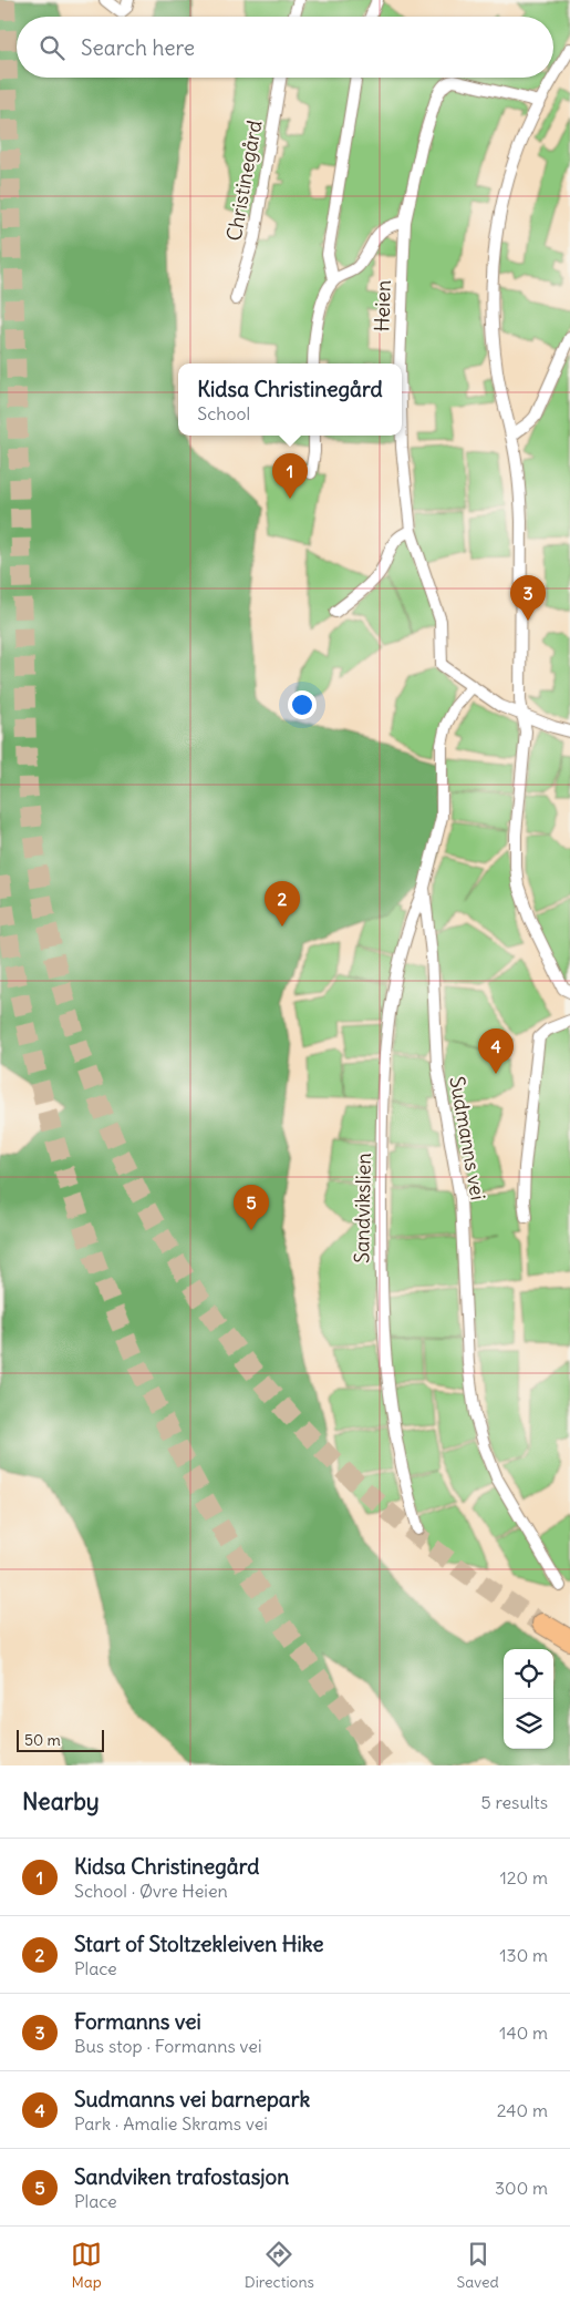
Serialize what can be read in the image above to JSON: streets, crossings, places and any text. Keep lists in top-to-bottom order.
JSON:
{
  "streets": {
    "street": [
      "Christinegård",
      "Heien",
      "Sudmanns vei",
      "Sandvikslien"
    ]
  },
  "crossings": [
    ["Heien", "Sudmanns vei"],
    ["Sudmanns vei", "Sandvikslien"]
  ],
  "scale_bar": "50 m",
  "page": {
    "search": "Search here",
    "popup": ["Kidsa Christinegård", "School"],
    "pins": [
      "1",
      "3",
      "2",
      "4",
      "5"
    ],
    "scale": "50 m",
    "heading": ["Nearby", "5 results"],
    "list": [
      {
        "mark": "1",
        "name": "Kidsa Christinegård",
        "note": "School · Øvre Heien",
        "value": "120 m"
      },
      {
        "mark": "2",
        "name": "Start of Stoltzekleiven Hike",
        "note": "Place",
        "value": "130 m"
      },
      {
        "mark": "3",
        "name": "Formanns vei",
        "note": "Bus stop · Formanns vei",
        "value": "140 m"
      },
      {
        "mark": "4",
        "name": "Sudmanns vei barnepark",
        "note": "Park · Amalie Skrams vei",
        "value": "240 m"
      },
      {
        "mark": "5",
        "name": "Sandviken trafostasjon",
        "note": "Place",
        "value": "300 m"
      }
    ],
    "nav": ["Map", "Directions", "Saved"]
  }
}
